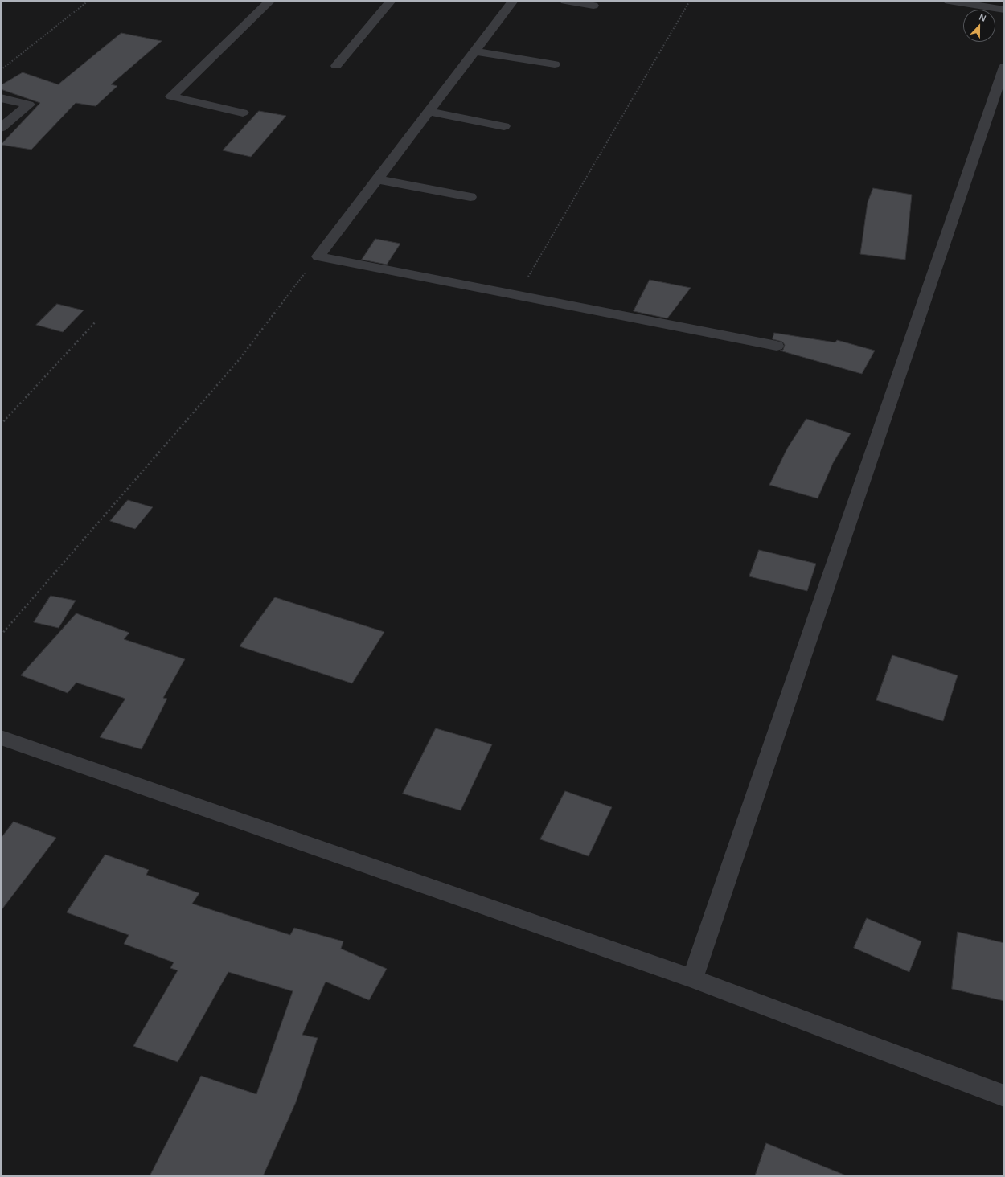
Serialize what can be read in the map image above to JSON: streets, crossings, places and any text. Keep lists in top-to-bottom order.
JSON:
{
  "north": "top"
}
